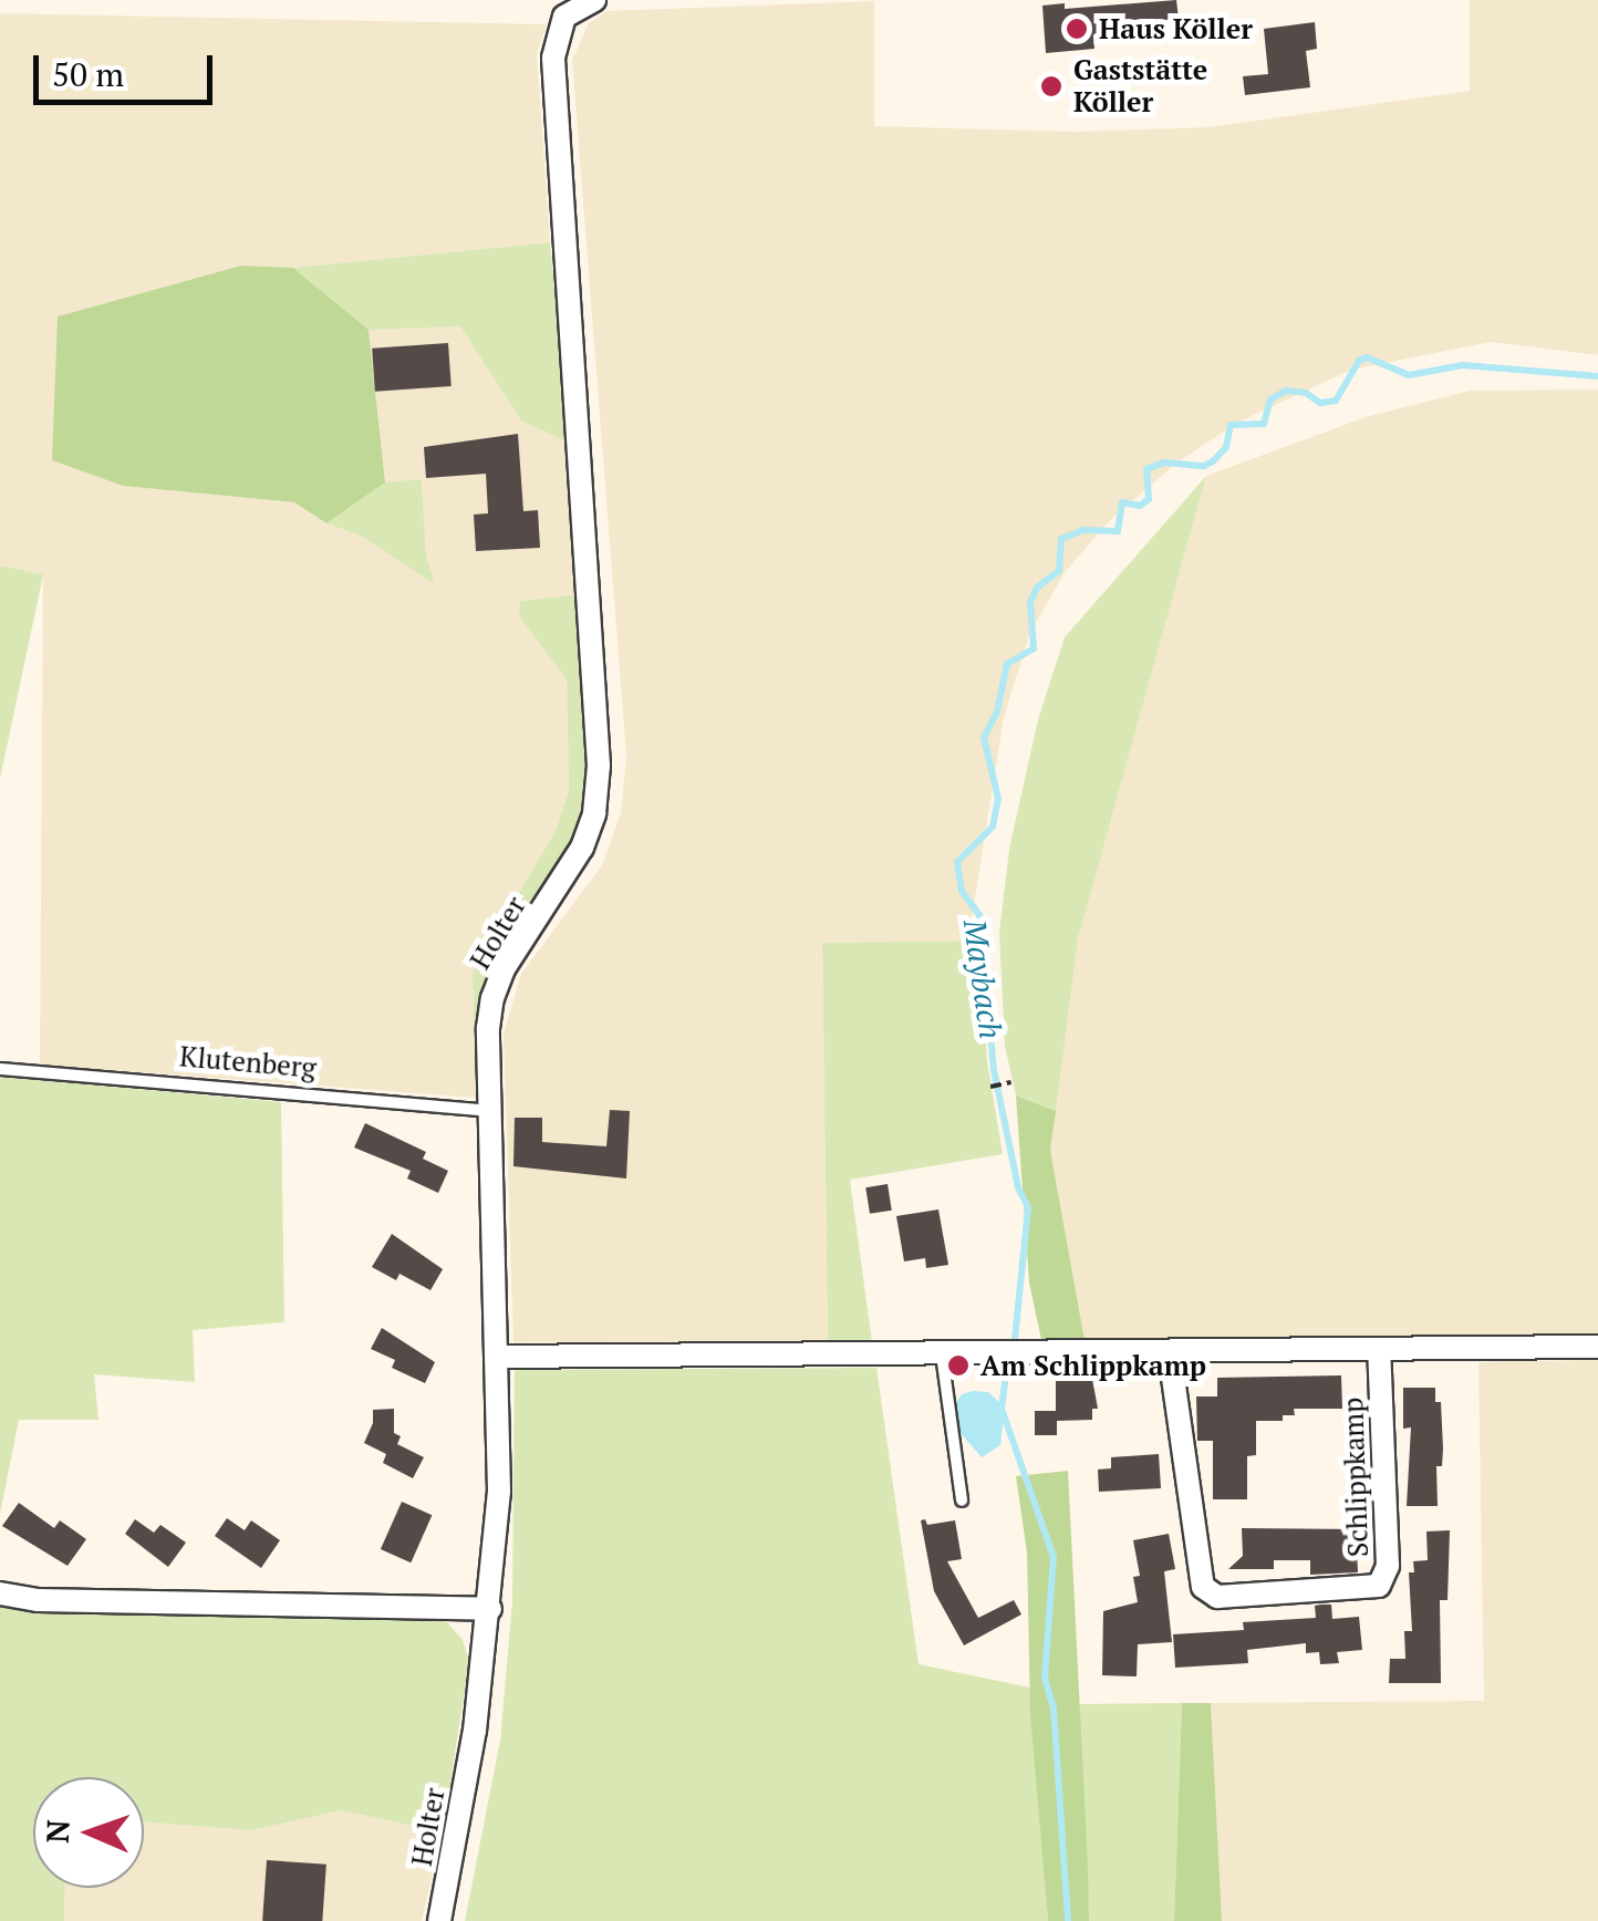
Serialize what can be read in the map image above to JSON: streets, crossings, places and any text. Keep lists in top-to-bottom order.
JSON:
{
  "streets": {
    "street": ["Holter", "Schlippkamp"],
    "lane": ["Klutenberg"]
  },
  "crossings": [
    ["Holter", "Klutenberg"]
  ],
  "water": ["Maybach"],
  "places": ["Haus Köller", "Gaststätte Köller", "Am Schlippkamp"],
  "scale_bar": "50 m",
  "north": "left"
}
